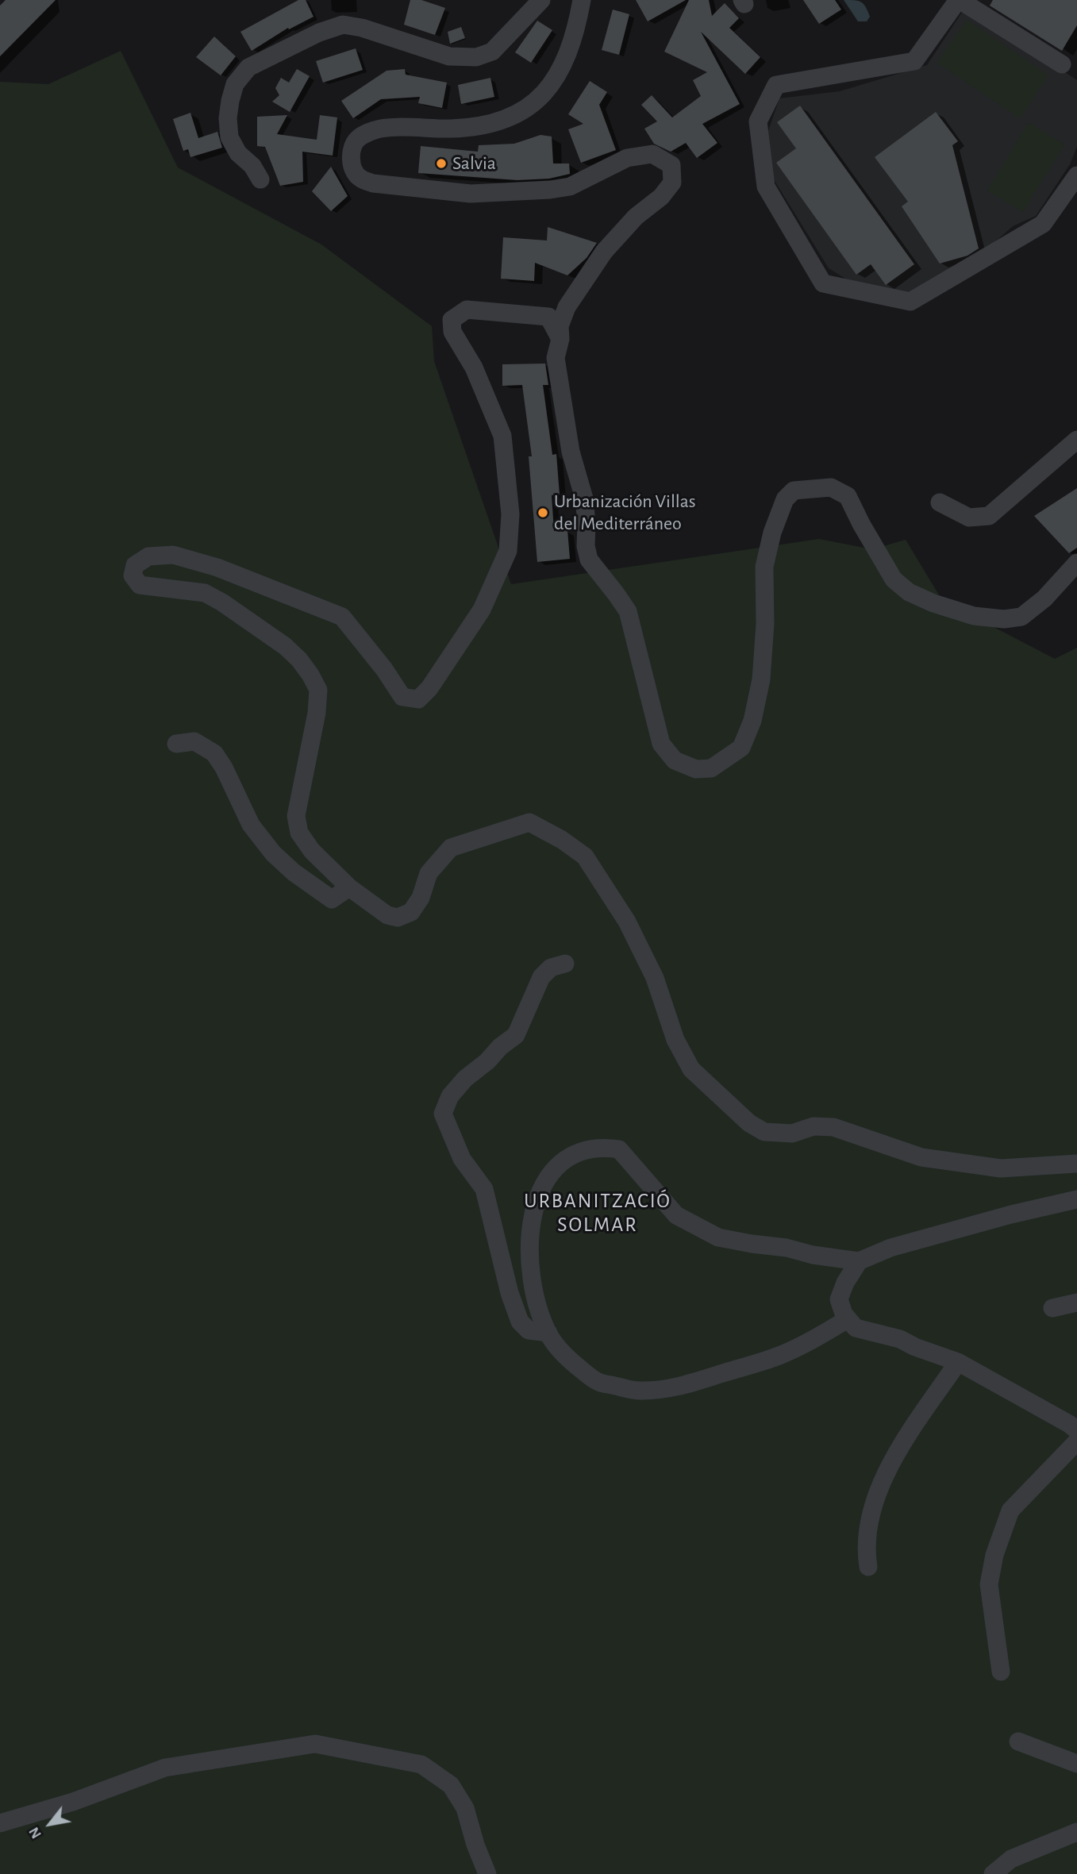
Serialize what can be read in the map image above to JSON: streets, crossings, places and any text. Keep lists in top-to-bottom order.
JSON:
{
  "districts": ["URBANITZACIÓ SOLMAR"],
  "places": ["Salvia", "Urbanización Villas del Mediterráneo"],
  "north": "bottom left"
}
